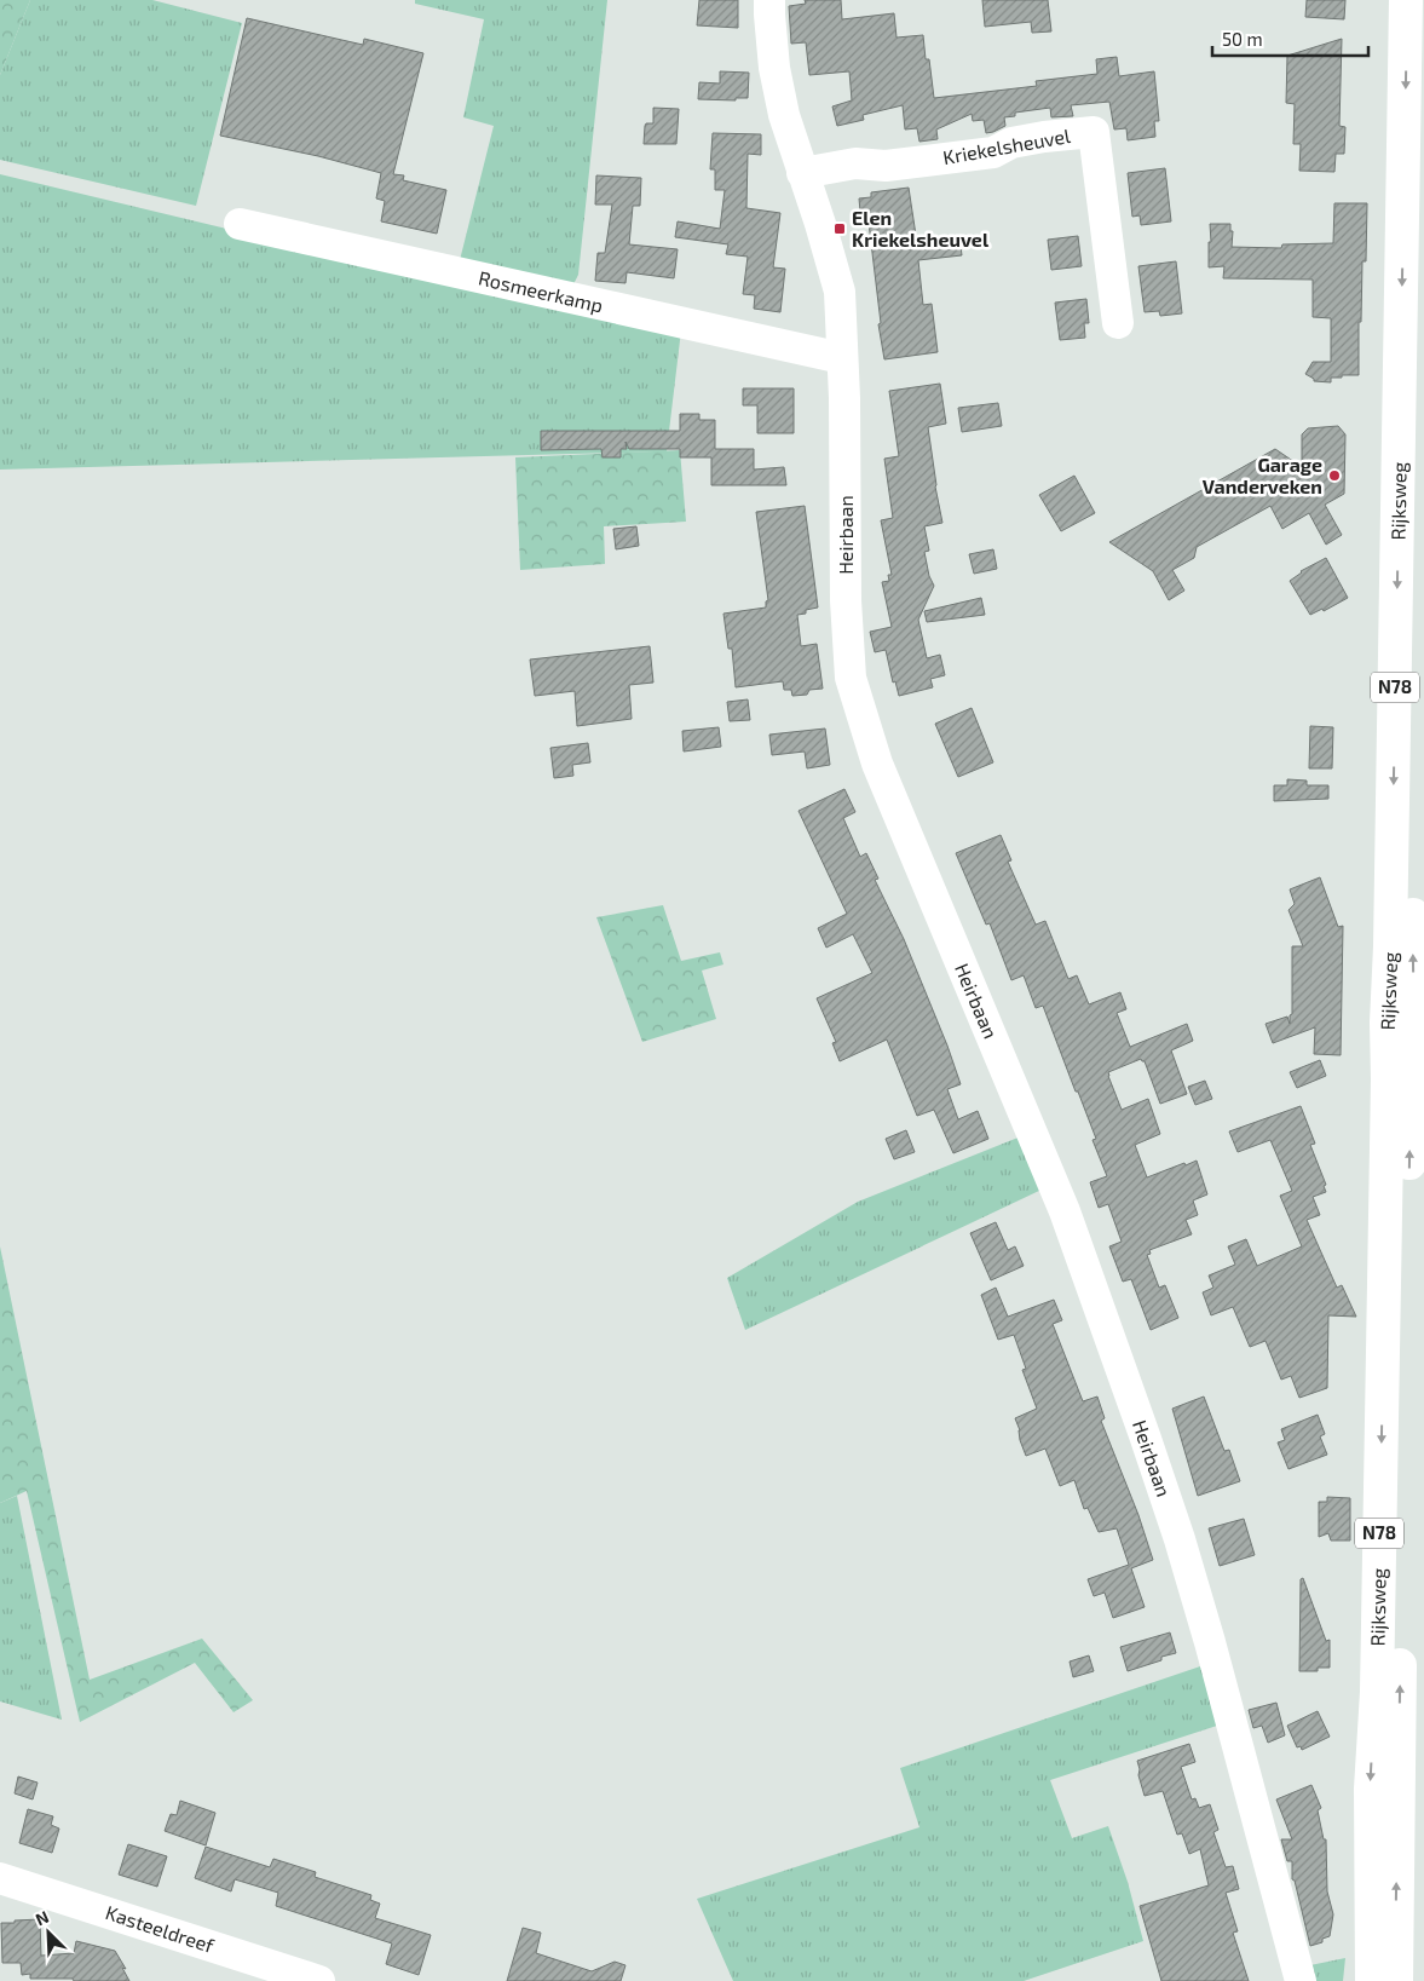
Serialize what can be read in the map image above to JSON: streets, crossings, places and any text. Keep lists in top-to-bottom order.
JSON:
{
  "streets": {
    "main road": ["Rijksweg", "N78"],
    "street": [
      "Kriekelsheuvel",
      "Rosmeerkamp",
      "Heirbaan",
      "Kasteeldreef"
    ]
  },
  "crossings": [
    ["Kriekelsheuvel", "Heirbaan"],
    ["Rosmeerkamp", "Heirbaan"]
  ],
  "places": {
    "transit": ["Elen Kriekelsheuvel"],
    "other": ["Garage Vanderveken"]
  },
  "scale_bar": "50 m",
  "north": "top left"
}
